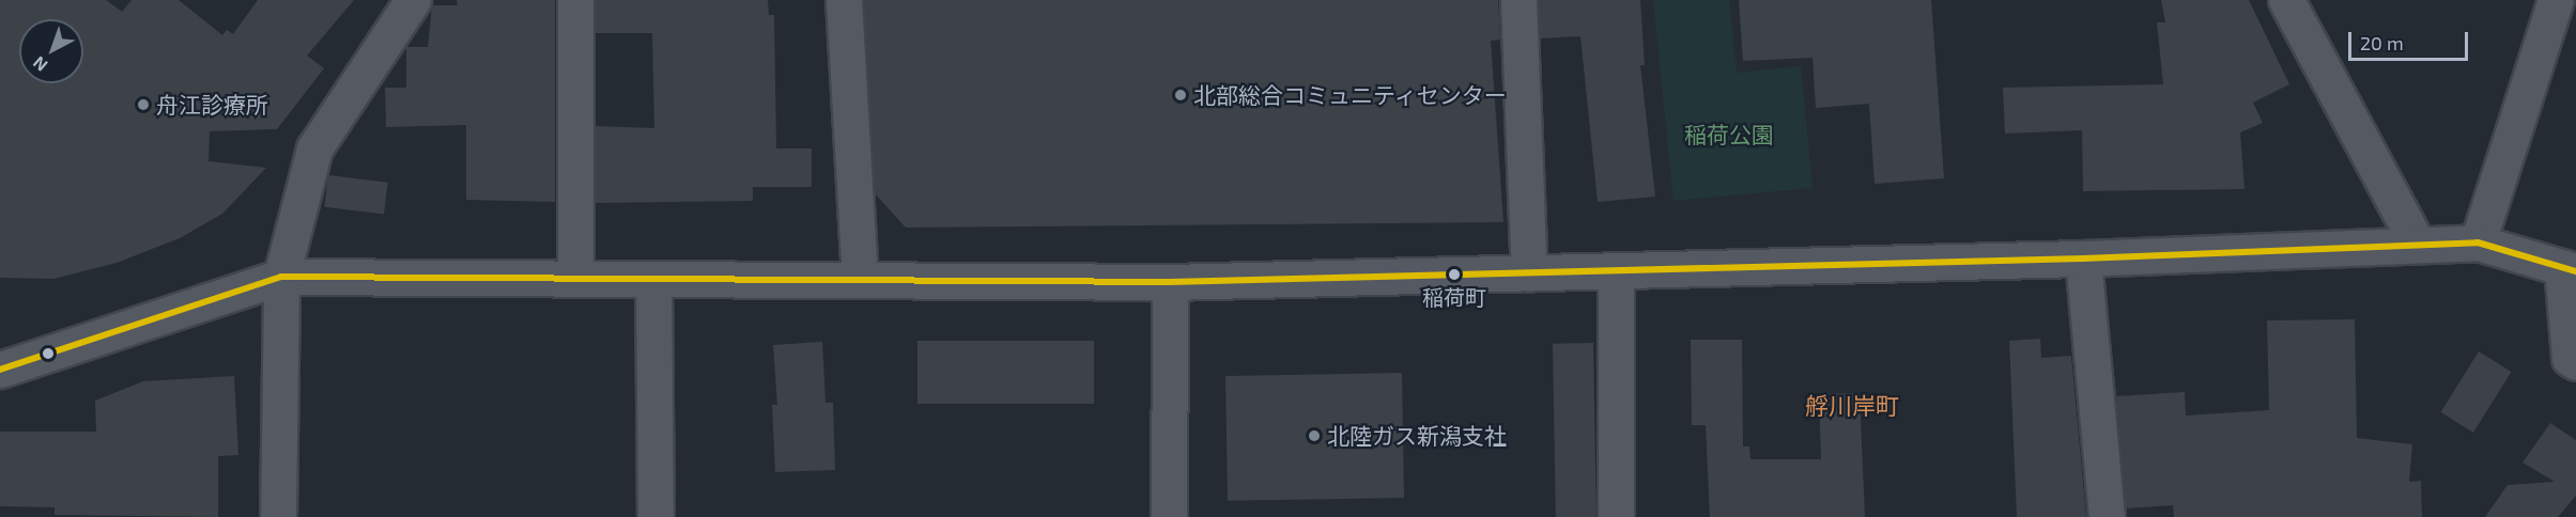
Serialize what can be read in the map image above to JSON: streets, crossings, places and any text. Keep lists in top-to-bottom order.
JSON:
{
  "districts": ["艀川岸町"],
  "parks": ["稲荷公園"],
  "places": [
    "北部総合コミュニティセンター",
    "舟江診療所",
    "稲荷町",
    "北陸ガス新潟支社"
  ],
  "scale_bar": "20 m",
  "north": "bottom left"
}
